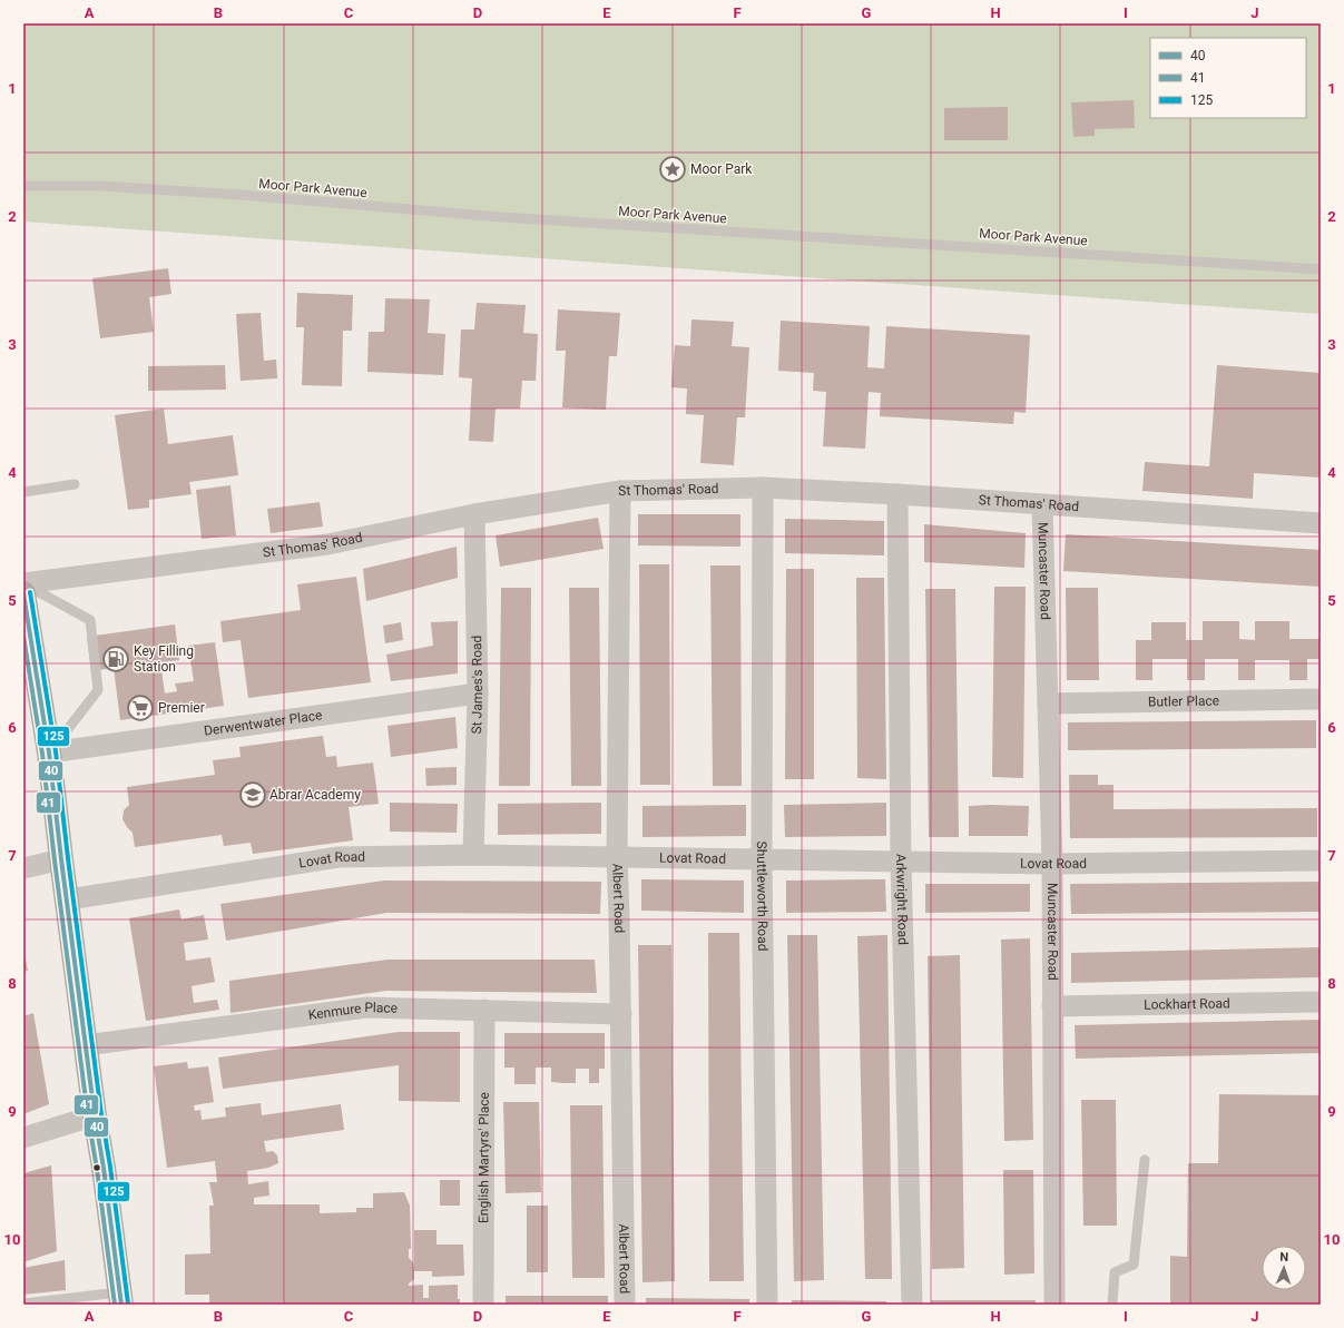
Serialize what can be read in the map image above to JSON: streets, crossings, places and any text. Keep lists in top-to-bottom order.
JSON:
{
  "streets": {
    "street": [
      "St Thomas' Road",
      "Muncaster Road",
      "St James's Road",
      "Butler Place",
      "Derwentwater Place",
      "Lovat Road",
      "Shuttleworth Road",
      "Albert Road",
      "Arkwright Road",
      "Lockhart Road",
      "Kenmure Place",
      "English Martyrs' Place"
    ],
    "lane": ["Moor Park Avenue"]
  },
  "crossings": [
    ["St Thomas' Road", "Muncaster Road"],
    ["St Thomas' Road", "St James's Road"],
    ["St Thomas' Road", "Shuttleworth Road"],
    ["St Thomas' Road", "Albert Road"],
    ["St Thomas' Road", "Arkwright Road"],
    ["Muncaster Road", "Butler Place"],
    ["Muncaster Road", "Lovat Road"],
    ["Muncaster Road", "Lockhart Road"],
    ["St James's Road", "Derwentwater Place"],
    ["St James's Road", "Lovat Road"],
    ["Lovat Road", "Shuttleworth Road"],
    ["Lovat Road", "Albert Road"],
    ["Lovat Road", "Arkwright Road"],
    ["Albert Road", "Kenmure Place"],
    ["Kenmure Place", "English Martyrs' Place"]
  ],
  "places": {
    "place": ["Moor Park"],
    "fuel station": ["Key Filling Station"],
    "supermarket": ["Premier"],
    "school or university": ["Abrar Academy"]
  },
  "lines": ["transit line 125", "transit line 40", "transit line 41"],
  "legend": ["40", "41", "125"],
  "north": "top",
  "grid": {
    "columns": [
      "A",
      "B",
      "C",
      "D",
      "E",
      "F",
      "G",
      "H",
      "I",
      "J"
    ],
    "rows": [
      "1",
      "2",
      "3",
      "4",
      "5",
      "6",
      "7",
      "8",
      "9",
      "10"
    ]
  }
}
